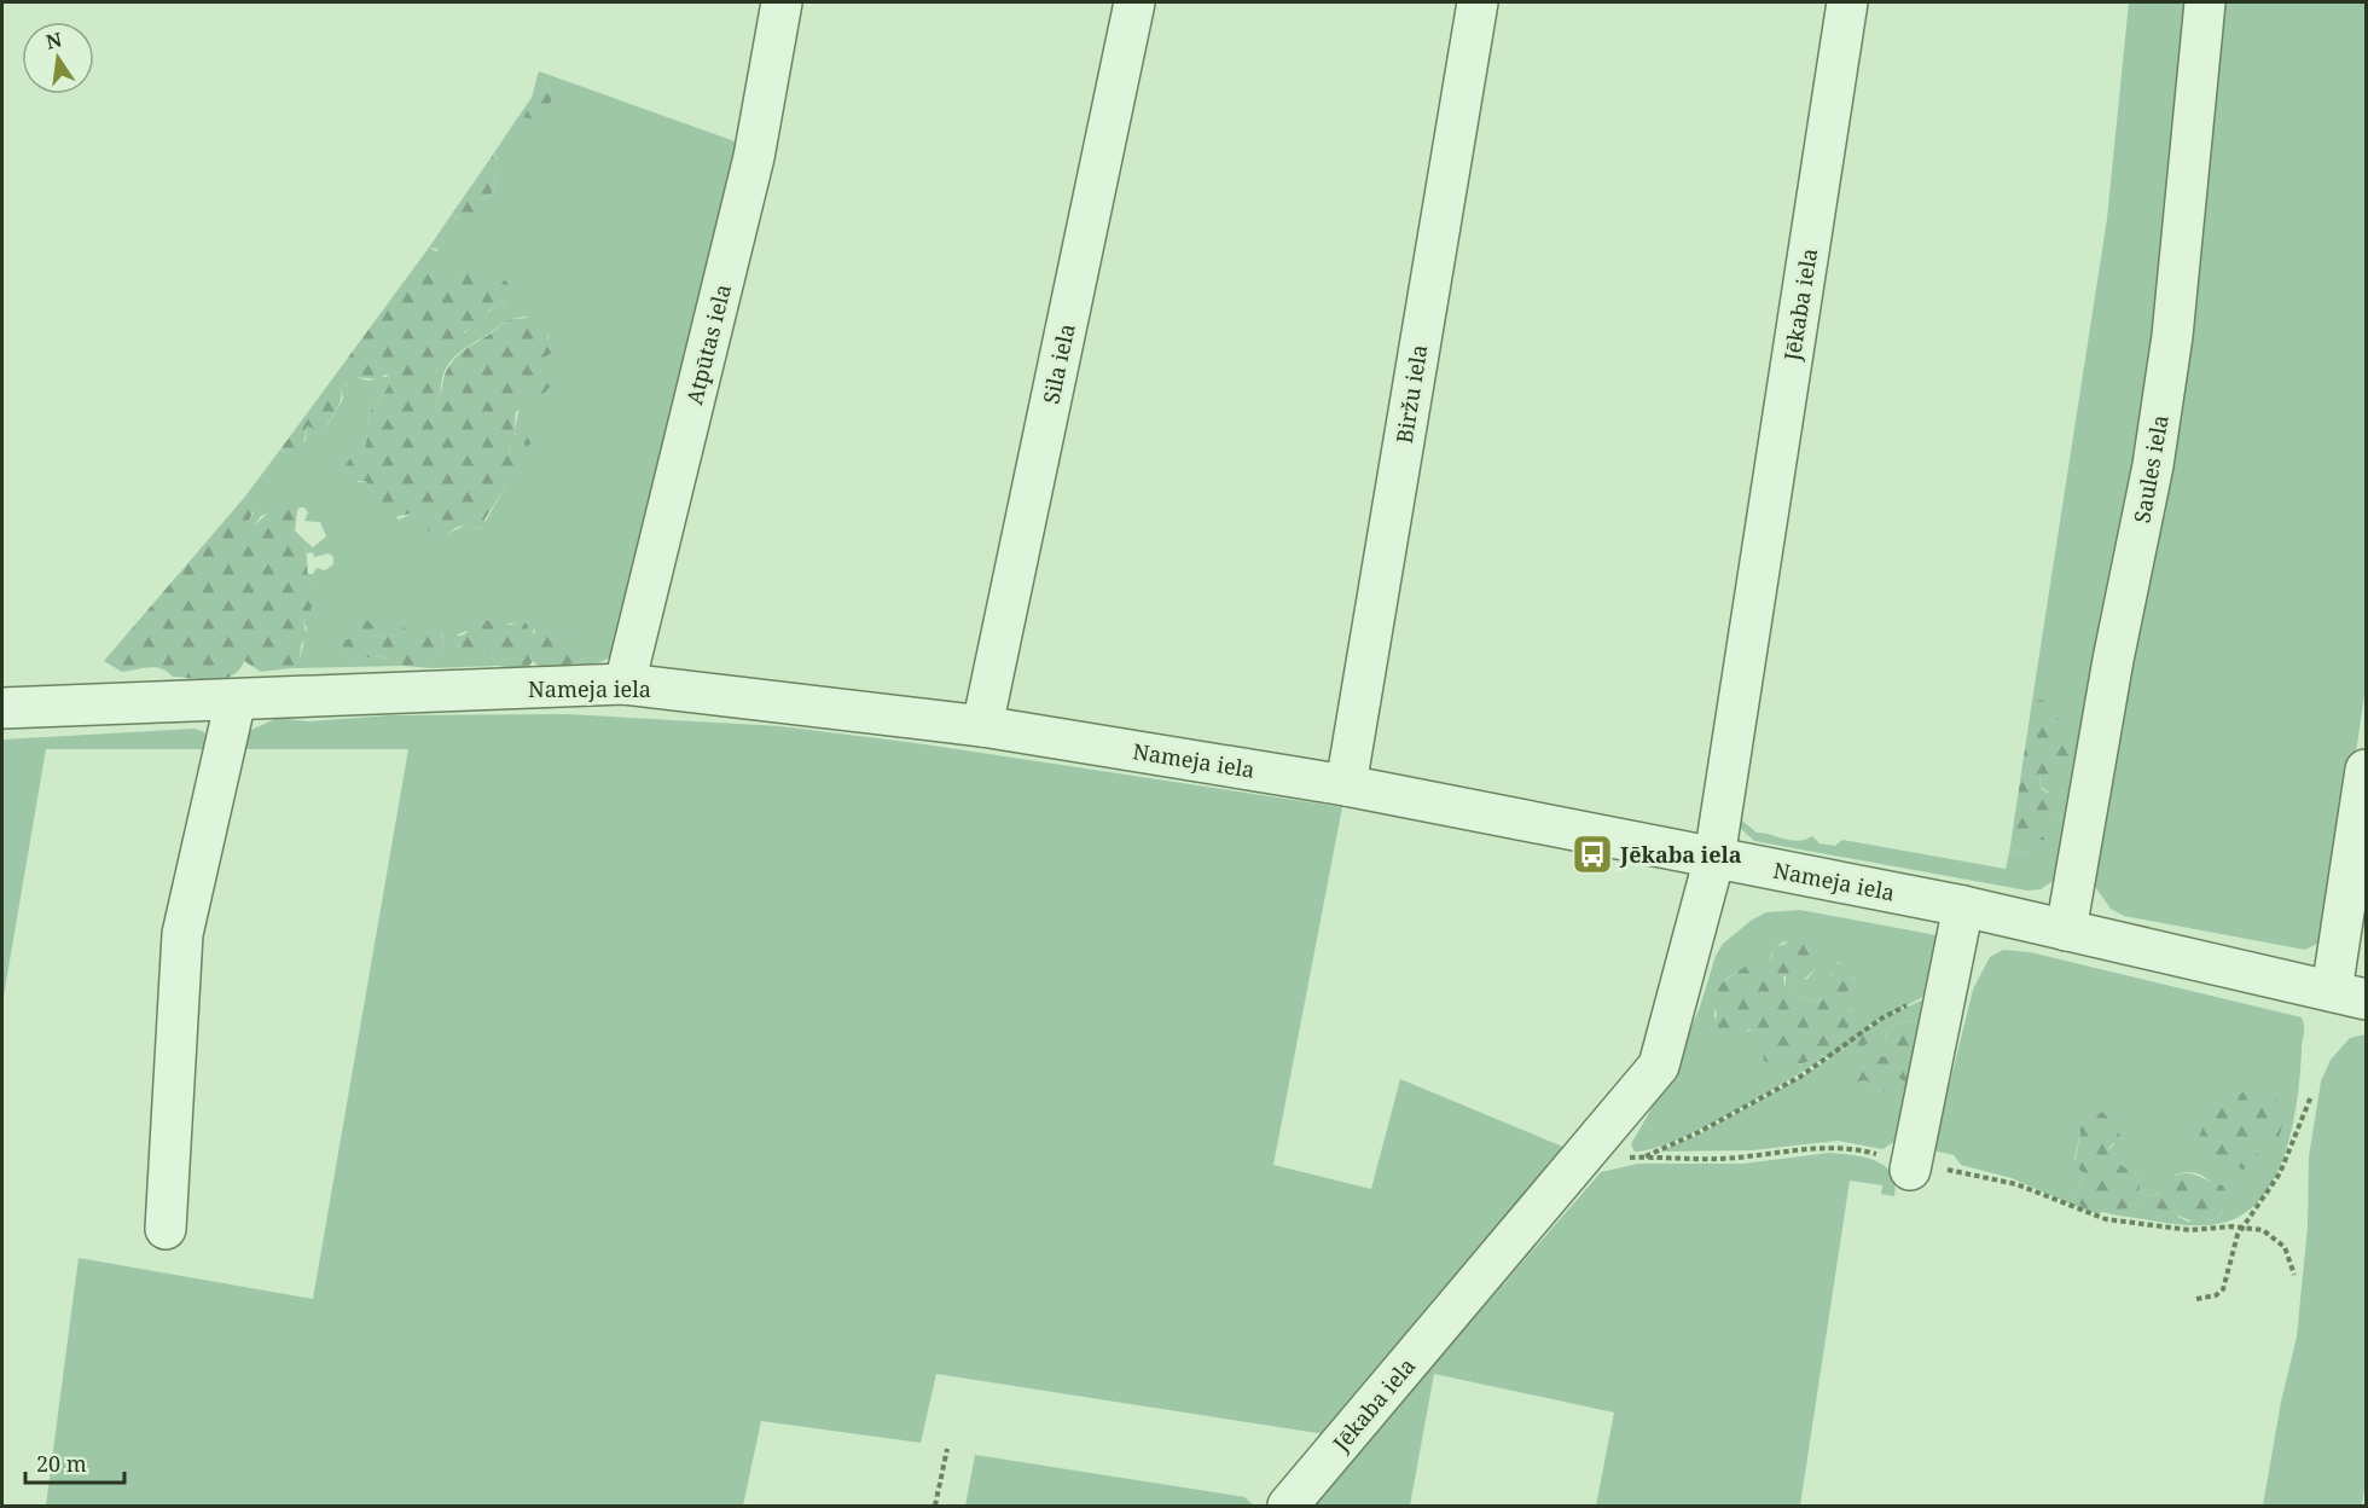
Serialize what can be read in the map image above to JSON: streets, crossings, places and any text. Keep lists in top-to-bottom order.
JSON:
{
  "streets": {
    "street": [
      "Jēkaba iela",
      "Atpūtas iela",
      "Sila iela",
      "Biržu iela",
      "Saules iela",
      "Nameja iela"
    ]
  },
  "crossings": [
    ["Jēkaba iela", "Nameja iela"],
    ["Atpūtas iela", "Nameja iela"],
    ["Sila iela", "Nameja iela"],
    ["Biržu iela", "Nameja iela"],
    ["Saules iela", "Nameja iela"]
  ],
  "places": {
    "bus stop": ["Jēkaba iela"]
  },
  "scale_bar": "20 m",
  "north": "top"
}
